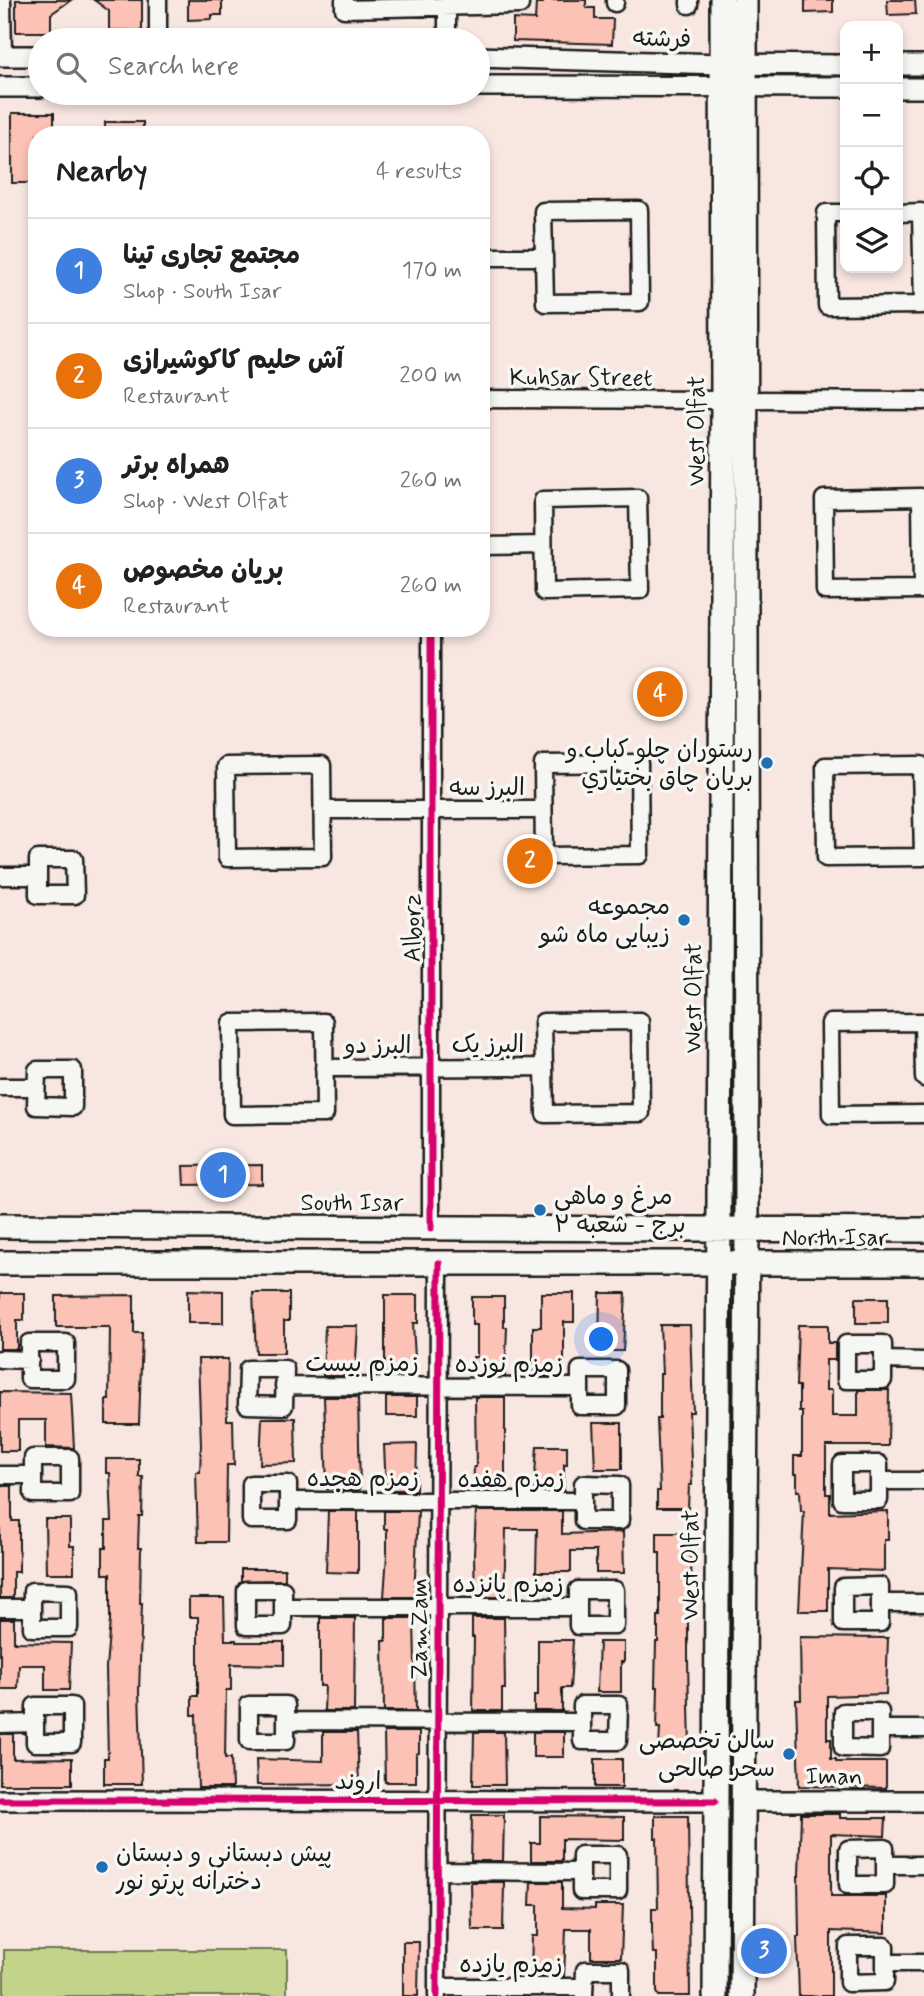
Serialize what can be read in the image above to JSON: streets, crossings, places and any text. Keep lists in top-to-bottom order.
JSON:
{
  "streets": {
    "main road": ["West Olfat", "South Isar", "North Isar"],
    "street": [
      "فرشته",
      "Kuhsar Street",
      "البرز سه",
      "Alborz",
      "البرز یک",
      "البرز دو",
      "زمزم بیست",
      "زمزم نوزده",
      "زمزم هجده",
      "زمزم هفده",
      "زمزم پانزده",
      "ZamZam",
      "Iman",
      "اروند",
      "زمزم یازده"
    ]
  },
  "crossings": [
    ["فرشته", "West Olfat"],
    ["Kuhsar Street", "West Olfat"],
    ["West Olfat", "South Isar"],
    ["West Olfat", "North Isar"],
    ["West Olfat", "Iman"],
    ["West Olfat", "اروند"],
    ["البرز سه", "Alborz"],
    ["Alborz", "البرز یک"],
    ["Alborz", "البرز دو"],
    ["Alborz", "South Isar"],
    ["البرز یک", "البرز دو"],
    ["South Isar", "North Isar"],
    ["زمزم بیست", "زمزم نوزده"],
    ["زمزم بیست", "ZamZam"],
    ["زمزم نوزده", "ZamZam"],
    ["زمزم هجده", "زمزم هفده"],
    ["زمزم هجده", "ZamZam"],
    ["زمزم هفده", "ZamZam"],
    ["زمزم پانزده", "ZamZam"],
    ["ZamZam", "اروند"],
    ["ZamZam", "زمزم یازده"]
  ],
  "places": [
    "رستوران چلو كباب و بريان چاق بختياري",
    "مجموعه زیبایی ماه شو",
    "مرغ و ماهی برج - شعبه ۲",
    "سالن تخصصی سحر صالحی",
    "پیش دبستانی و دبستان دخترانه پرتو نور"
  ],
  "page": {
    "map_buttons": ["+", "−"],
    "search": "Search here",
    "heading": ["Nearby", "4 results"],
    "list": [
      {
        "mark": "1",
        "name": "مجتمع تجاری تینا",
        "note": "Shop · South Isar",
        "value": "170 m"
      },
      {
        "mark": "2",
        "name": "آش حلیم کاکوشیرازی",
        "note": "Restaurant",
        "value": "200 m"
      },
      {
        "mark": "3",
        "name": "همراه برتر",
        "note": "Shop · West Olfat",
        "value": "260 m"
      },
      {
        "mark": "4",
        "name": "بریان مخصوص",
        "note": "Restaurant",
        "value": "260 m"
      }
    ],
    "pins": [
      "4",
      "2",
      "1",
      "3"
    ]
  }
}
